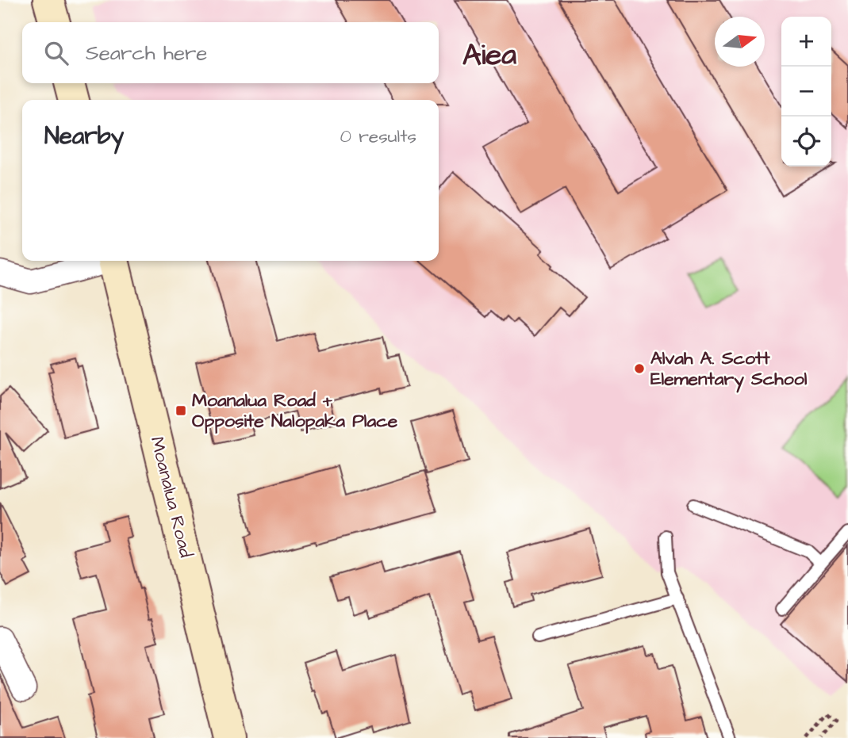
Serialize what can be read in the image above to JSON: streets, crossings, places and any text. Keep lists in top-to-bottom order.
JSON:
{
  "streets": {
    "main road": ["Moanalua Road"]
  },
  "districts": ["Aiea"],
  "places": {
    "other": ["Alvah A. Scott Elementary School"],
    "transit": ["Moanalua Road + Opposite Nalopaka Place"]
  },
  "north": "right",
  "page": {
    "map_buttons": ["+", "−"],
    "search": "Search here",
    "heading": ["Nearby", "0 results"]
  }
}
